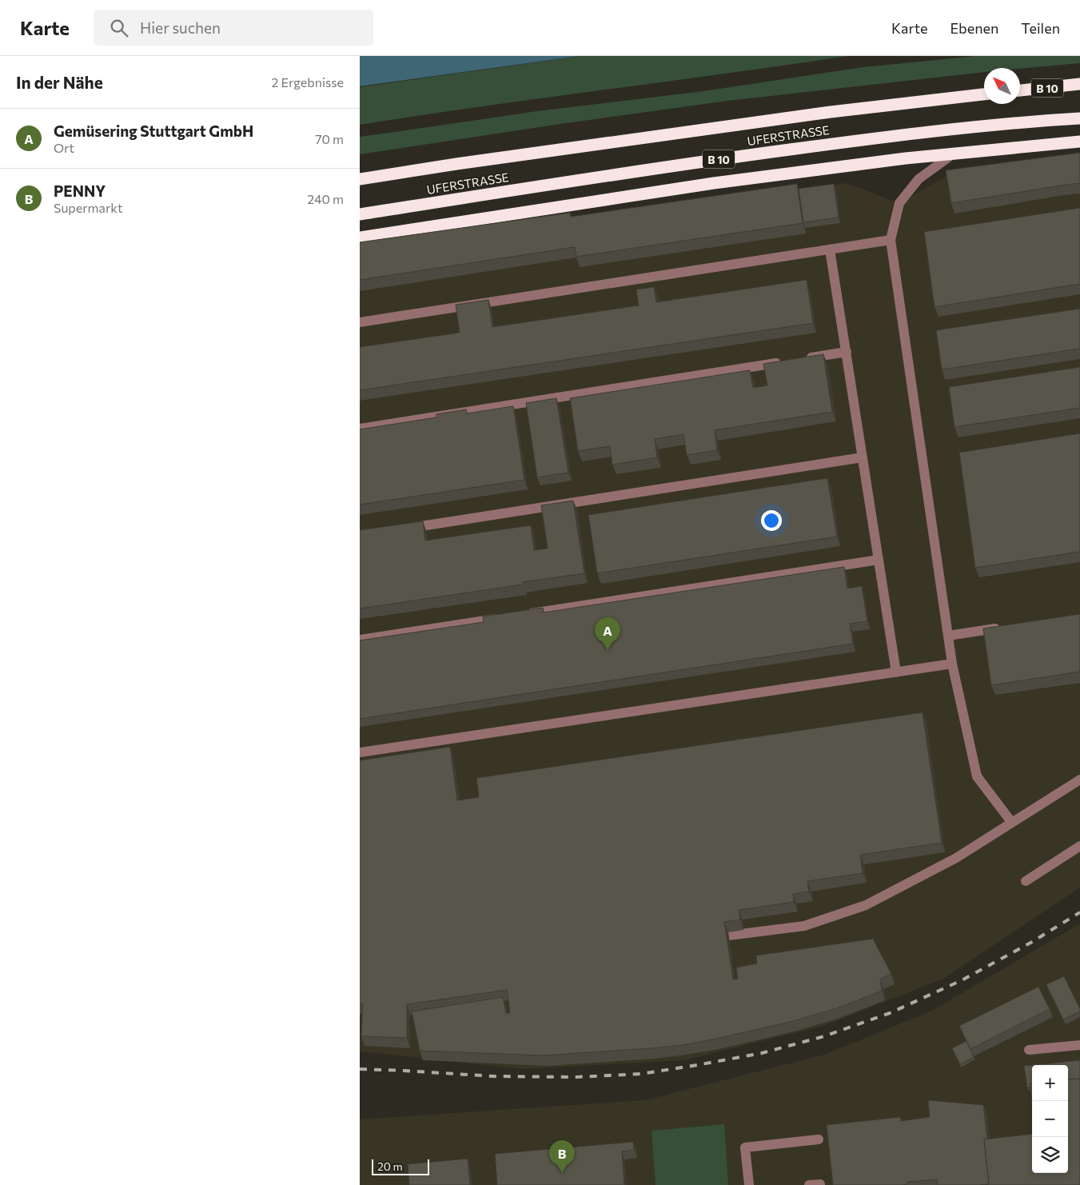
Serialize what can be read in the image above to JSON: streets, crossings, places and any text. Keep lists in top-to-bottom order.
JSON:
{
  "streets": {
    "highway": ["B 10", "UFERSTRASSE"]
  },
  "scale_bar": "20 m",
  "north": "top left",
  "page": {
    "header": "Karte",
    "search": "Hier suchen",
    "nav": ["Karte", "Ebenen", "Teilen"],
    "heading": ["In der Nähe", "2 Ergebnisse"],
    "list": [
      {
        "mark": "A",
        "name": "Gemüsering Stuttgart GmbH",
        "note": "Ort",
        "value": "70 m"
      },
      {
        "mark": "B",
        "name": "PENNY",
        "note": "Supermarkt",
        "value": "240 m"
      }
    ],
    "pins": ["A", "B"],
    "map_buttons": ["+", "−"],
    "scale": "20 m"
  }
}
